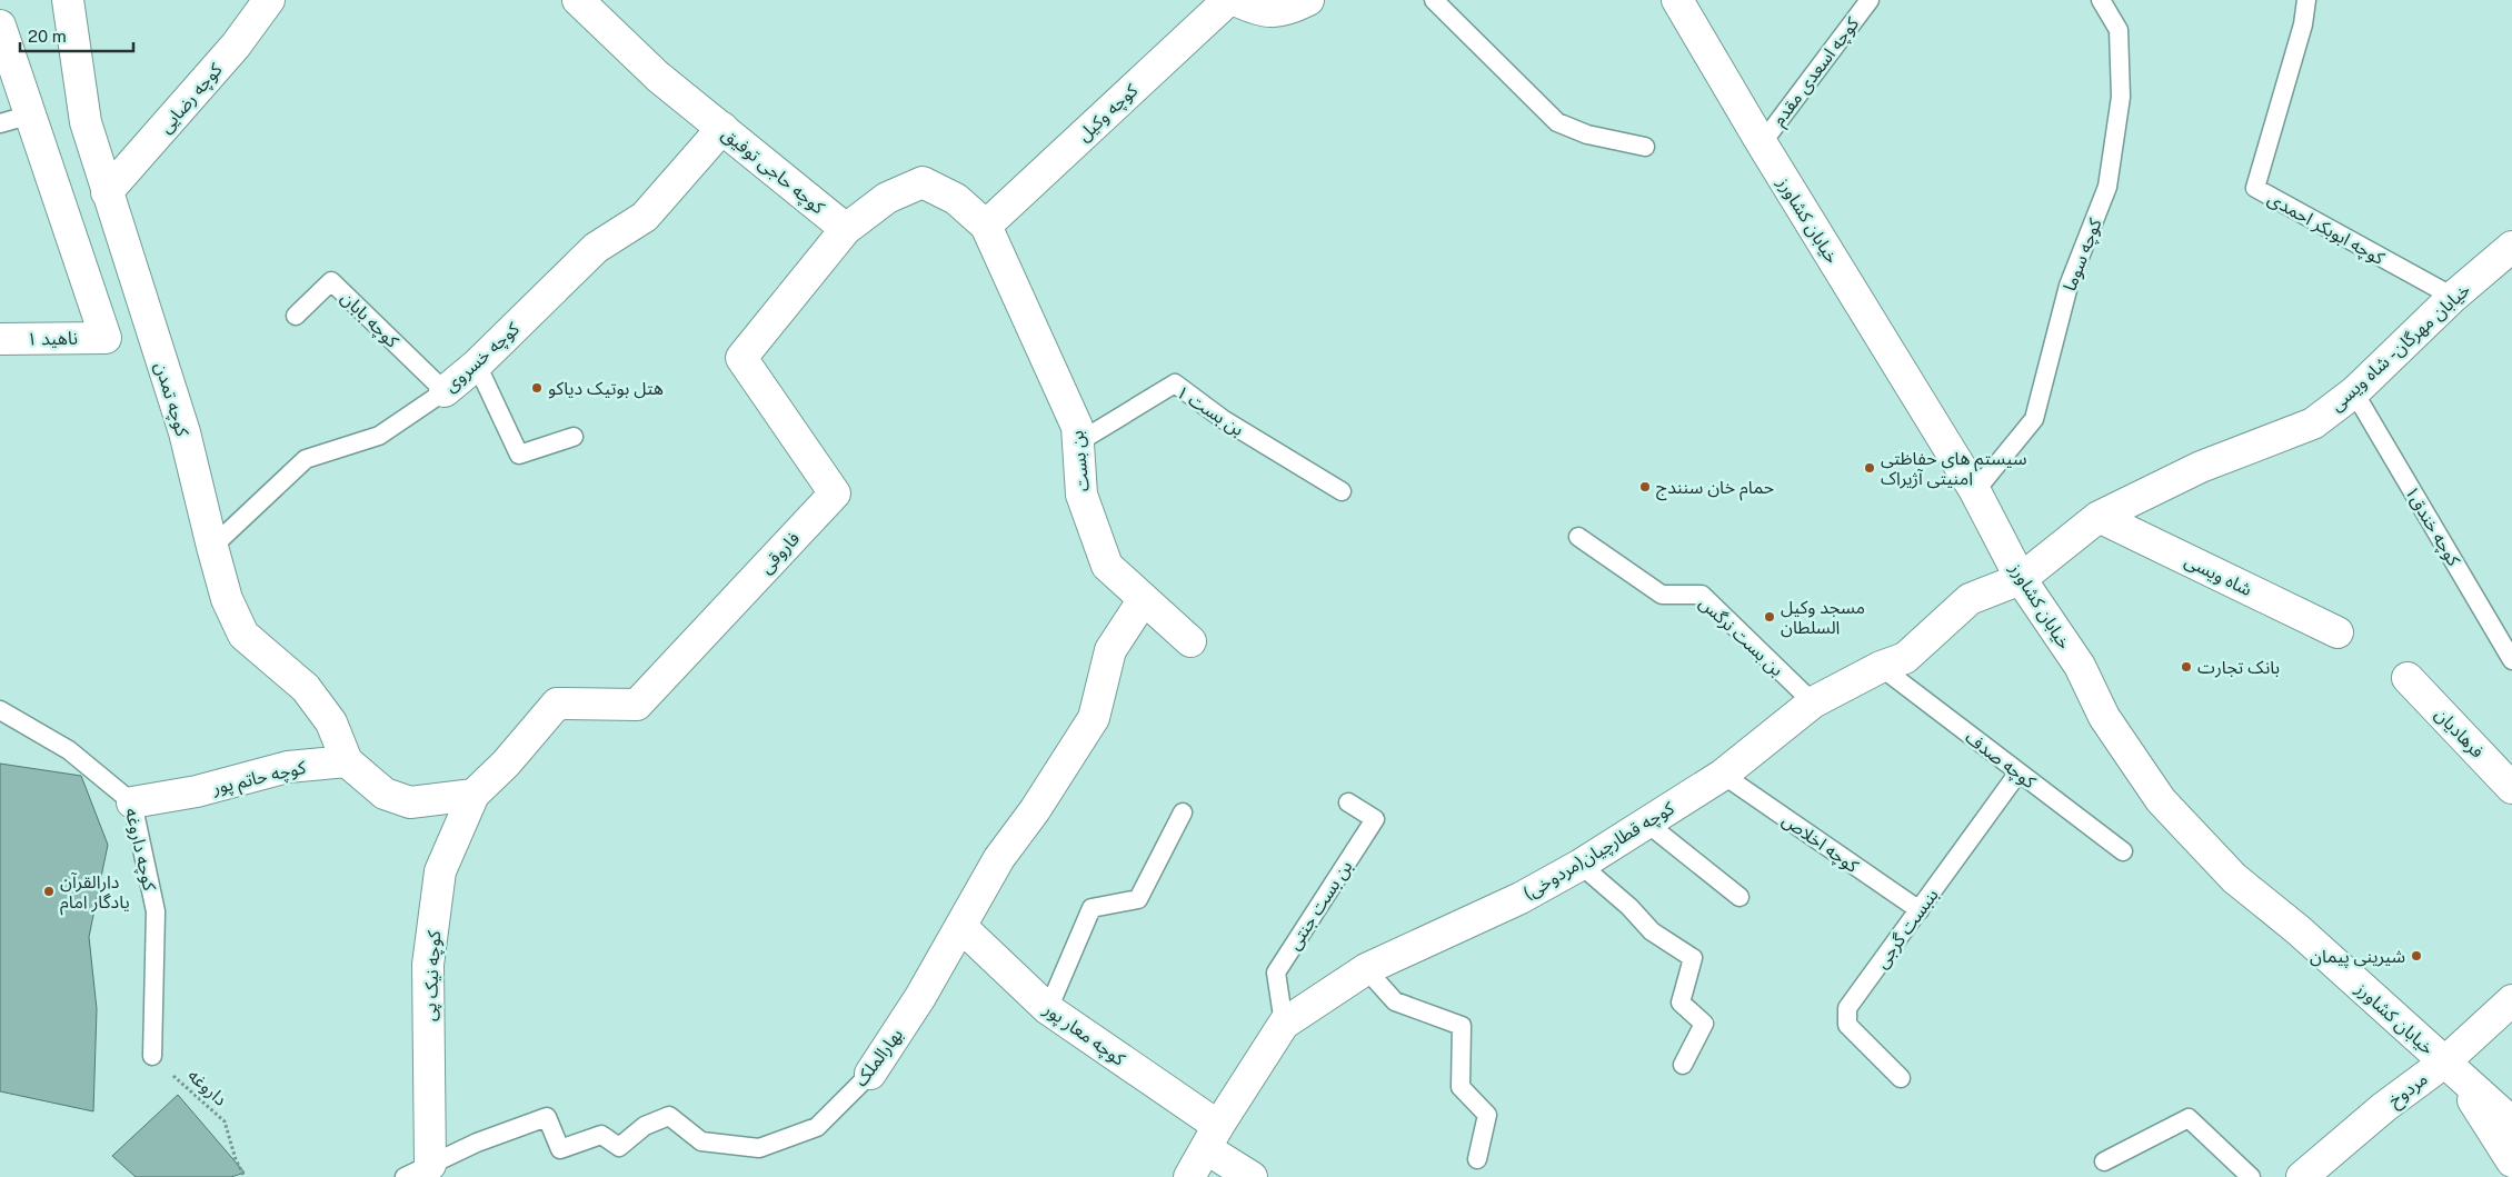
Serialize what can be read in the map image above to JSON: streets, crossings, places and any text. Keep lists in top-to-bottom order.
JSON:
{
  "streets": {
    "street": [
      "کوچه رضایی",
      "کوچه وکیل",
      "کوچه حاجی توفیق",
      "خیابان کشاورز",
      "ناهید ۱",
      "خیابان مهرگان - شاه ویسی",
      "کوچه خسروی",
      "کوچه تمدن",
      "بن بست",
      "فاروقی",
      "شاه ویسی",
      "فرهادیان",
      "کوچه حاتم پور",
      "کوچه قطارچیان(مردوخی)",
      "کوچه نیک پی",
      "کوچه معار پور",
      "بهارالملک",
      "مردوخ"
    ],
    "lane": [
      "کوچه اسعدی مقدم",
      "کوچه ابوبکر احمدی",
      "کوچه سوما",
      "کوچه بابان",
      "بن بست ۱",
      "کوچه خندق۱",
      "بن بست نرگس",
      "کوچه صدف",
      "کوچه اخلاص",
      "کوچه داروغه",
      "بن بست جنتی",
      "بنبست گرجی"
    ],
    "path": ["داروغه"]
  },
  "crossings": [
    ["کوچه اسعدی مقدم", "خیابان کشاورز"],
    ["کوچه رضایی", "کوچه تمدن"],
    ["کوچه وکیل", "بن بست"],
    ["کوچه حاجی توفیق", "کوچه خسروی"],
    ["کوچه حاجی توفیق", "فاروقی"],
    ["خیابان کشاورز", "کوچه سوما"],
    ["خیابان کشاورز", "خیابان مهرگان - شاه ویسی"],
    ["خیابان کشاورز", "کوچه قطارچیان(مردوخی)"],
    ["خیابان کشاورز", "مردوخ"],
    ["کوچه ابوبکر احمدی", "خیابان مهرگان - شاه ویسی"],
    ["کوچه بابان", "کوچه خسروی"],
    ["خیابان مهرگان - شاه ویسی", "کوچه خندق۱"],
    ["خیابان مهرگان - شاه ویسی", "شاه ویسی"],
    ["خیابان مهرگان - شاه ویسی", "کوچه قطارچیان(مردوخی)"],
    ["کوچه خسروی", "کوچه تمدن"],
    ["کوچه تمدن", "کوچه حاتم پور"],
    ["بن بست ۱", "بن بست"],
    ["بن بست", "بهارالملک"],
    ["فاروقی", "کوچه نیک پی"],
    ["بن بست نرگس", "کوچه قطارچیان(مردوخی)"],
    ["کوچه صدف", "کوچه قطارچیان(مردوخی)"],
    ["کوچه صدف", "بنبست گرجی"],
    ["کوچه حاتم پور", "کوچه داروغه"],
    ["کوچه اخلاص", "کوچه قطارچیان(مردوخی)"],
    ["کوچه اخلاص", "بنبست گرجی"],
    ["کوچه داروغه", "داروغه"],
    ["کوچه قطارچیان(مردوخی)", "بن بست جنتی"],
    ["کوچه قطارچیان(مردوخی)", "کوچه معار پور"],
    ["کوچه نیک پی", "بهارالملک"],
    ["کوچه معار پور", "بهارالملک"]
  ],
  "places": [
    "هتل بوتیک دیاکو",
    "سیستم های حفاظتی امنیتی آژیراک",
    "حمام خان سنندج",
    "مسجد وکیل السلطان",
    "بانک تجارت",
    "دارالقرآن یادگار امام",
    "شیرینی پیمان"
  ],
  "scale_bar": "20 m"
}
